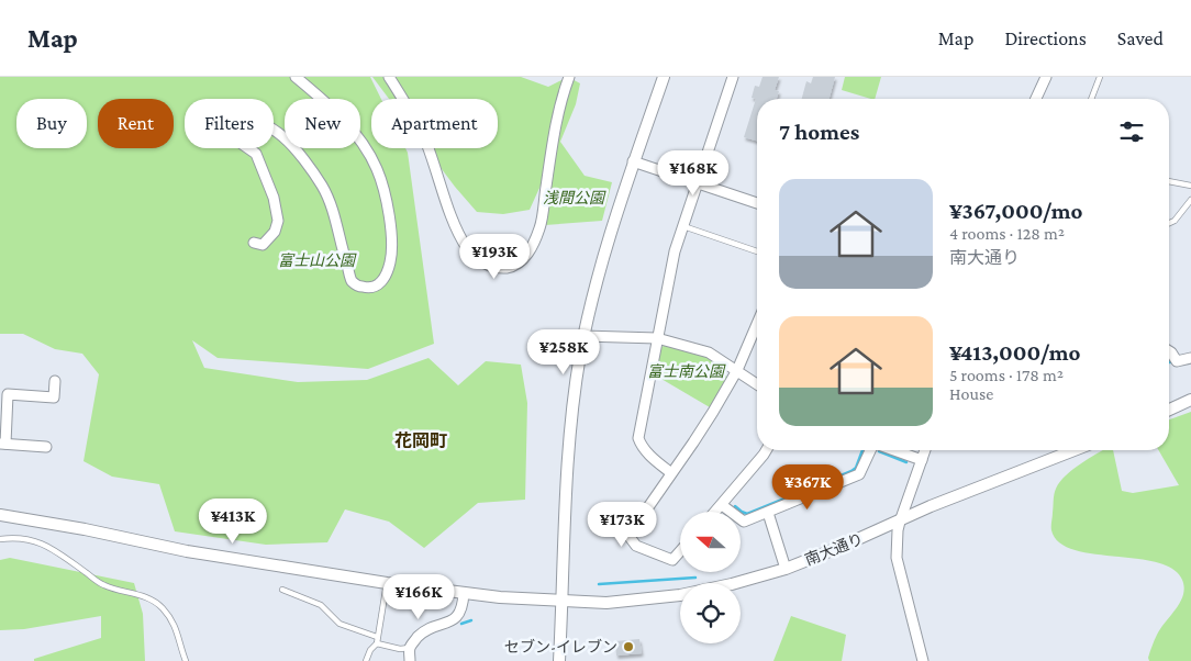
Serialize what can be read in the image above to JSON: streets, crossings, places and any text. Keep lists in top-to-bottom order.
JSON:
{
  "streets": {
    "street": ["南大通り"]
  },
  "districts": ["花岡町"],
  "parks": ["浅間公園", "富士山公園", "富士南公園"],
  "places": ["セブン-イレブン"],
  "north": "left",
  "page": {
    "header": "Map",
    "nav": ["Map", "Directions", "Saved"],
    "chip": [
      "Buy",
      "Rent",
      "Filters",
      "New",
      "Apartment"
    ],
    "heading": "7 homes",
    "price": [
      "¥168K",
      "¥193K",
      "¥258K",
      "¥367K",
      "¥413K",
      "¥173K",
      "¥166K"
    ],
    "list": [
      {
        "name": "¥367,000/mo",
        "note": "4 rooms · 128 m² · 南大通り"
      },
      {
        "name": "¥413,000/mo",
        "note": "5 rooms · 178 m² · House"
      }
    ]
  }
}
